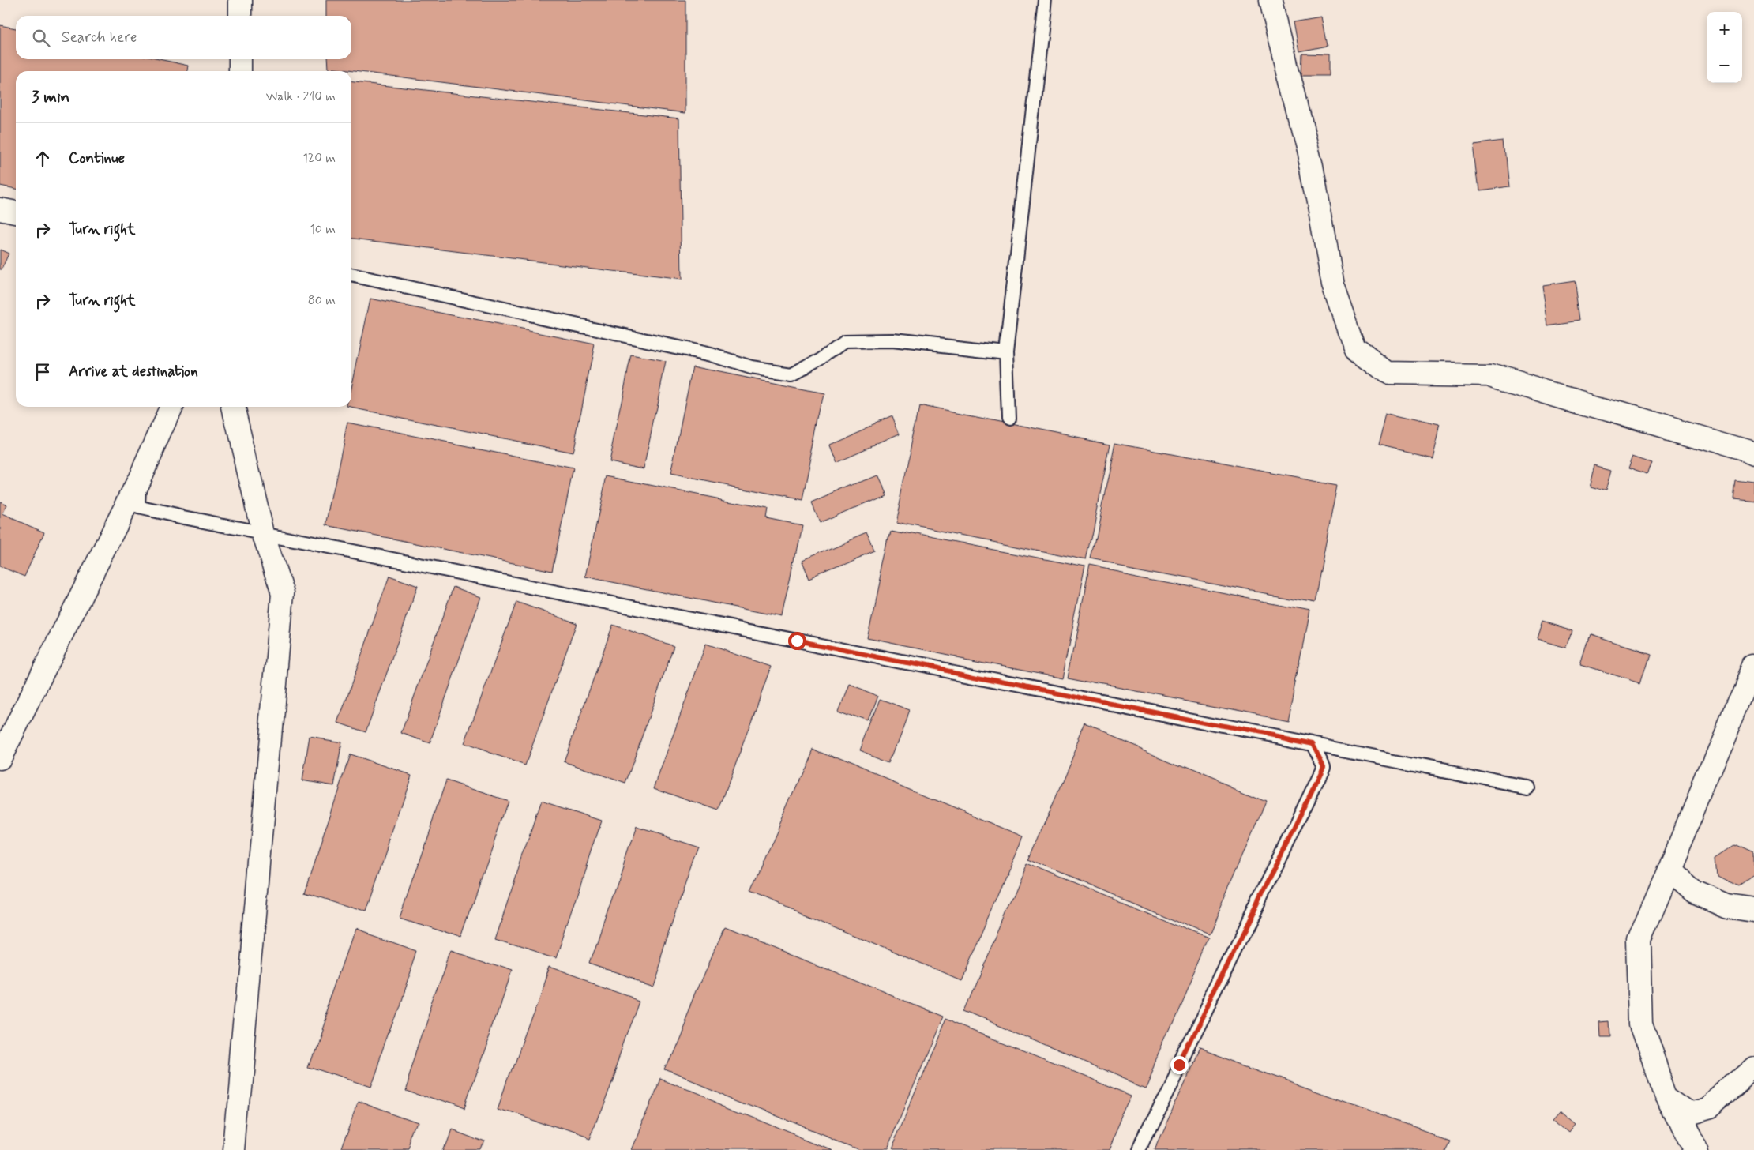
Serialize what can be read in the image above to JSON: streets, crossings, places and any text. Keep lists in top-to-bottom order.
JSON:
{
  "page": {
    "map_buttons": ["+", "−"],
    "search": "Search here",
    "heading": ["3 min", "Walk · 210 m"],
    "list": [
      ["Continue", "120 m"],
      ["Turn right", "10 m"],
      ["Turn right", "80 m"],
      "Arrive at destination"
    ]
  }
}
